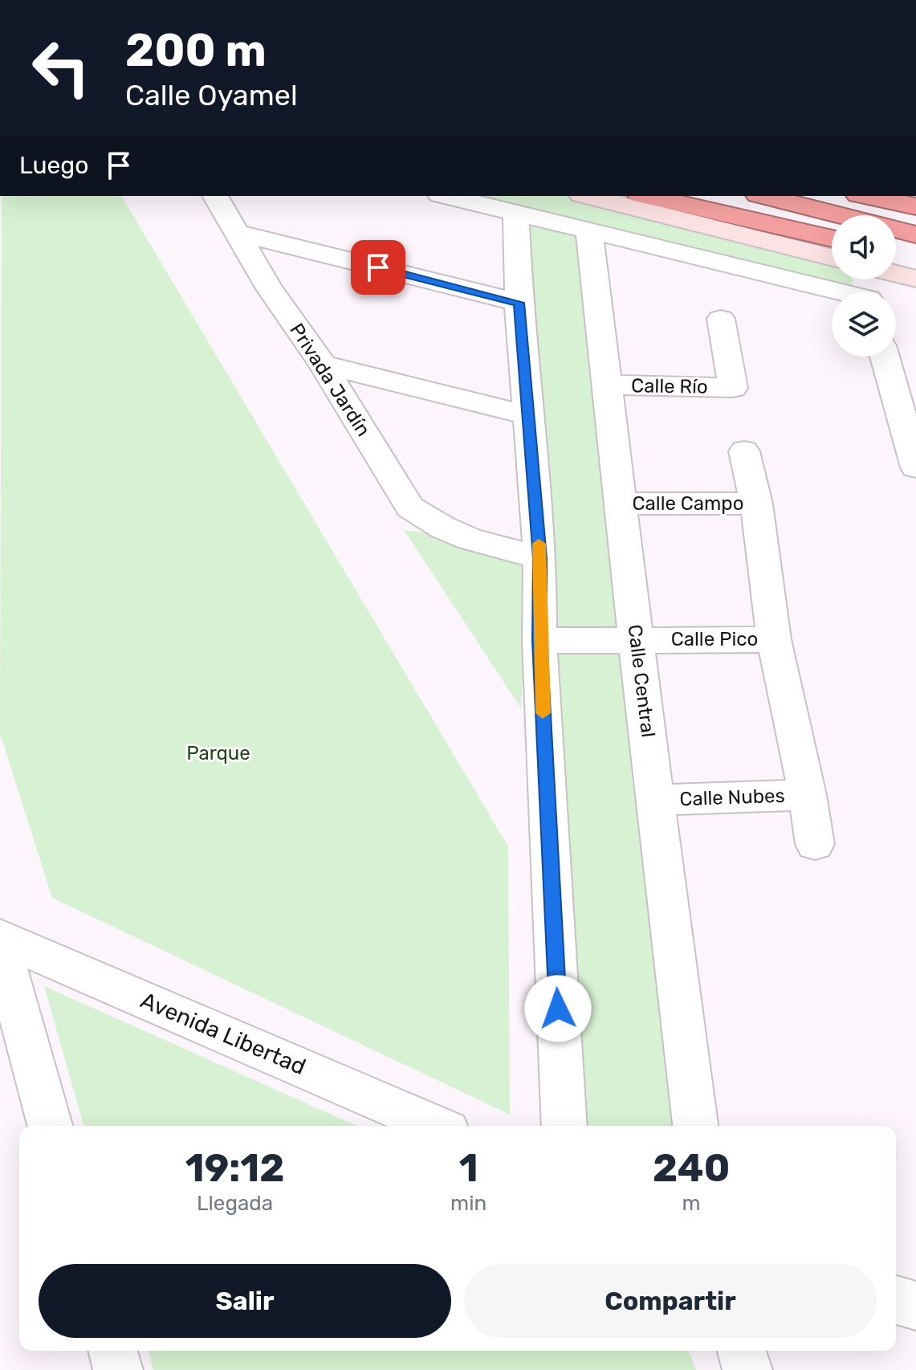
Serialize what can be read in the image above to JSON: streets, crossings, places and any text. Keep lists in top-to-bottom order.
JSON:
{
  "streets": {
    "street": [
      "Privada Jardín",
      "Calle Río",
      "Calle Campo",
      "Calle Pico",
      "Calle Central",
      "Calle Nubes",
      "Avenida Libertad"
    ]
  },
  "crossings": [
    ["Calle Río", "Calle Central"],
    ["Calle Campo", "Calle Pico"],
    ["Calle Campo", "Calle Central"],
    ["Calle Pico", "Calle Central"],
    ["Calle Pico", "Calle Nubes"],
    ["Calle Central", "Calle Nubes"]
  ],
  "parks": ["Parque"],
  "page": {
    "turn": ["200 m", "Calle Oyamel"],
    "then": "Luego",
    "eta": [
      "19:12",
      "Llegada",
      "1",
      "min",
      "240",
      "m"
    ],
    "buttons": ["Salir", "Compartir"]
  }
}
